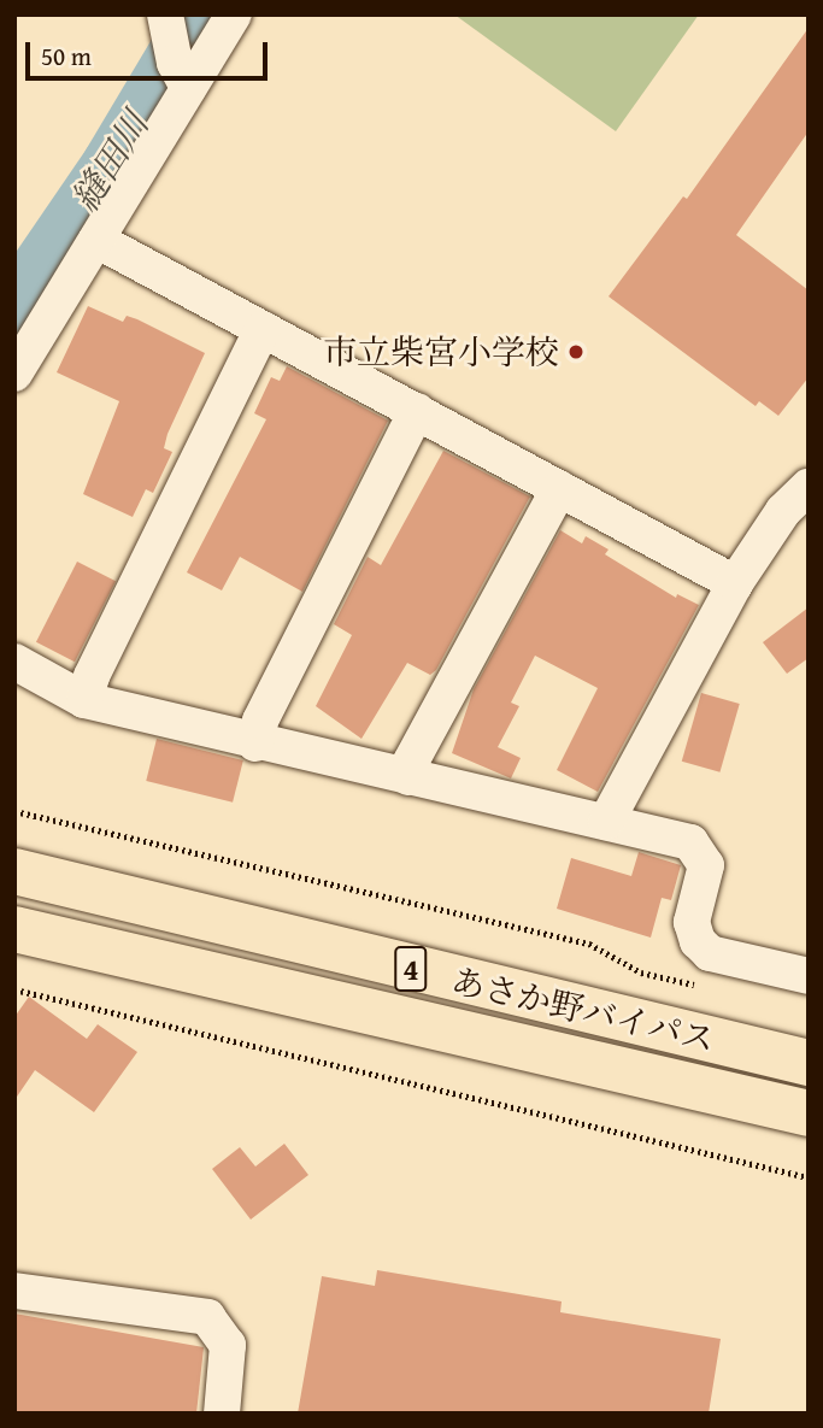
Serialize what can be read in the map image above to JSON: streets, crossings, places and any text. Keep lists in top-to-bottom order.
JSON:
{
  "streets": {
    "highway": ["4", "あさか野バイパス"]
  },
  "water": ["縫田川"],
  "places": ["市立柴宮小学校"],
  "scale_bar": "50 m"
}
